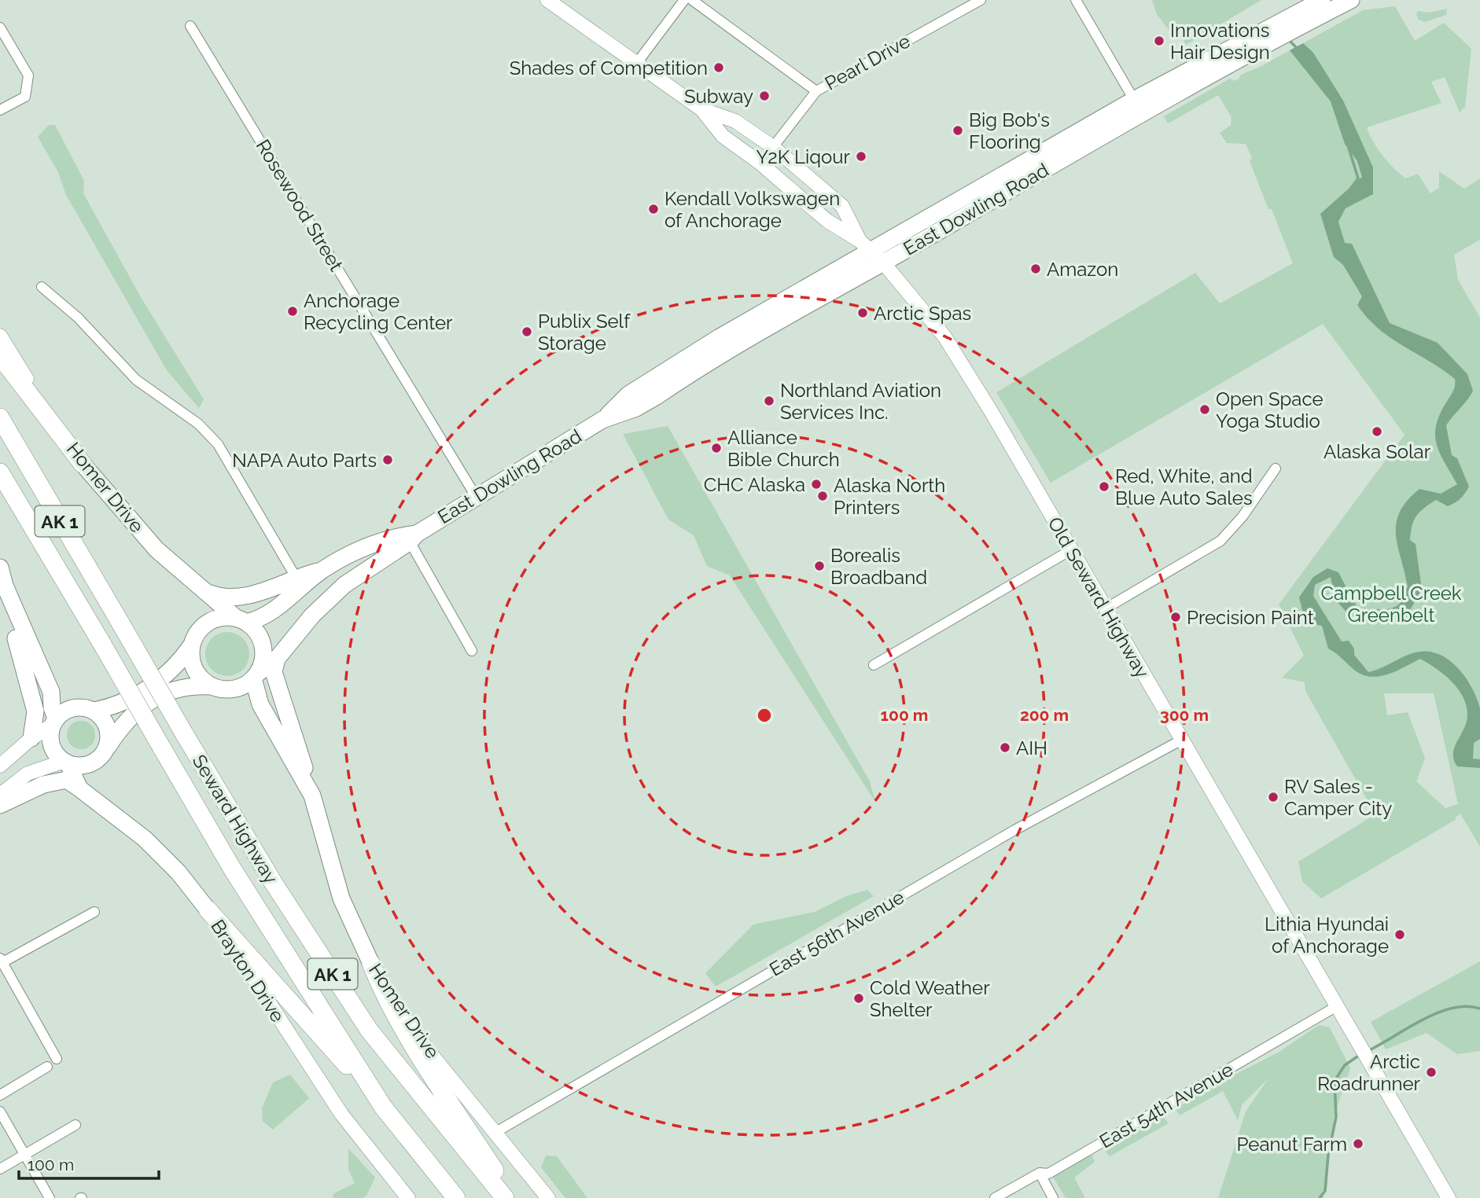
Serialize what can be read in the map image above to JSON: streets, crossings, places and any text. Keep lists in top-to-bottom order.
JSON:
{
  "streets": {
    "highway": ["AK 1", "Seward Highway"],
    "main road": [
      "East Dowling Road",
      "Homer Drive",
      "Old Seward Highway",
      "Brayton Drive"
    ],
    "street": [
      "Pearl Drive",
      "Rosewood Street",
      "East 56th Avenue",
      "East 54th Avenue"
    ]
  },
  "crossings": [
    ["Pearl Drive", "Old Seward Highway"],
    ["Rosewood Street", "East Dowling Road"],
    ["East Dowling Road", "Homer Drive"],
    ["East Dowling Road", "Old Seward Highway"],
    ["Homer Drive", "East 56th Avenue"],
    ["Old Seward Highway", "East 56th Avenue"],
    ["Old Seward Highway", "East 54th Avenue"]
  ],
  "parks": ["Campbell Creek Greenbelt"],
  "places": [
    "Innovations Hair Design",
    "Shades of Competition",
    "Subway",
    "Big Bob's Flooring",
    "Y2K Liqour",
    "Kendall Volkswagen of Anchorage",
    "Amazon",
    "Anchorage Recycling Center",
    "Arctic Spas",
    "Publix Self Storage",
    "Northland Aviation Services Inc.",
    "Open Space Yoga Studio",
    "Alaska Solar",
    "Alliance Bible Church",
    "NAPA Auto Parts",
    "CHC Alaska",
    "Red, White, and Blue Auto Sales",
    "Alaska North Printers",
    "Borealis Broadband",
    "Precision Paint",
    "AIH",
    "RV Sales - Camper City",
    "Lithia Hyundai of Anchorage",
    "Cold Weather Shelter",
    "Arctic Roadrunner",
    "Peanut Farm"
  ],
  "scale_bar": "100 m",
  "rings": ["100 m", "200 m", "300 m"]
}
